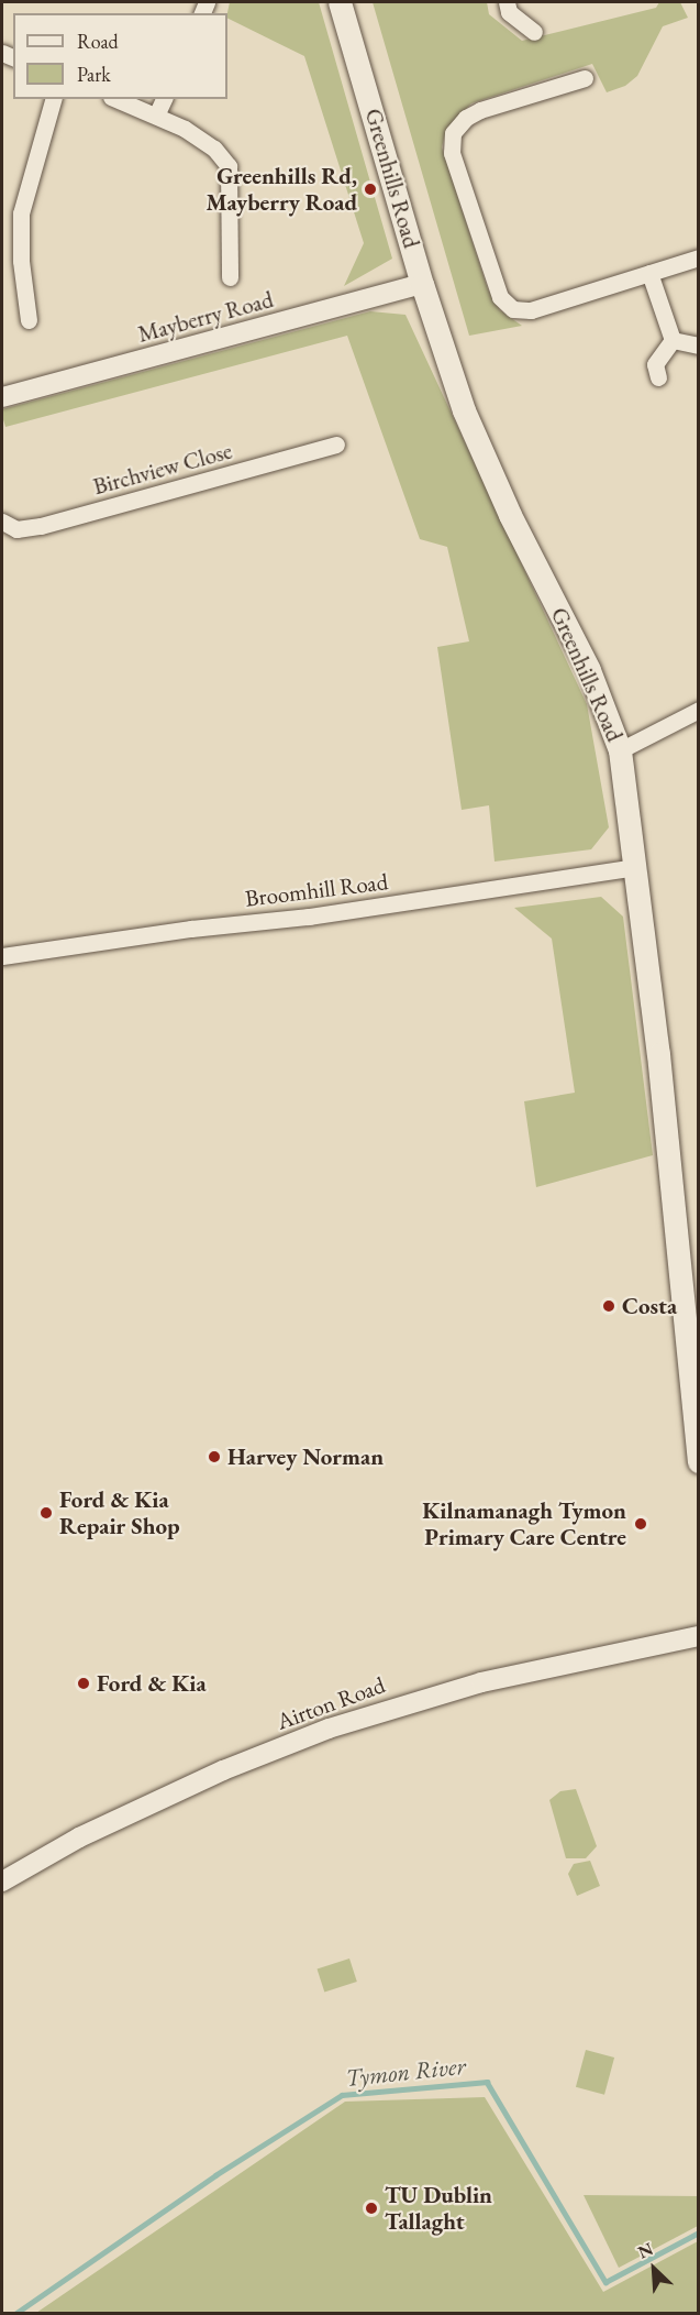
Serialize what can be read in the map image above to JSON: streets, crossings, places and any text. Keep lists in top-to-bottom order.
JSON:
{
  "streets": {
    "main road": ["Greenhills Road"],
    "street": [
      "Mayberry Road",
      "Birchview Close",
      "Broomhill Road",
      "Airton Road"
    ]
  },
  "crossings": [
    ["Greenhills Road", "Mayberry Road"],
    ["Greenhills Road", "Broomhill Road"]
  ],
  "water": ["Tymon River"],
  "places": [
    "Greenhills Rd, Mayberry Road",
    "Costa",
    "Harvey Norman",
    "Ford & Kia Repair Shop",
    "Kilnamanagh Tymon Primary Care Centre",
    "Ford & Kia",
    "TU Dublin Tallaght"
  ],
  "legend": ["Road", "Park"],
  "north": "top left"
}
